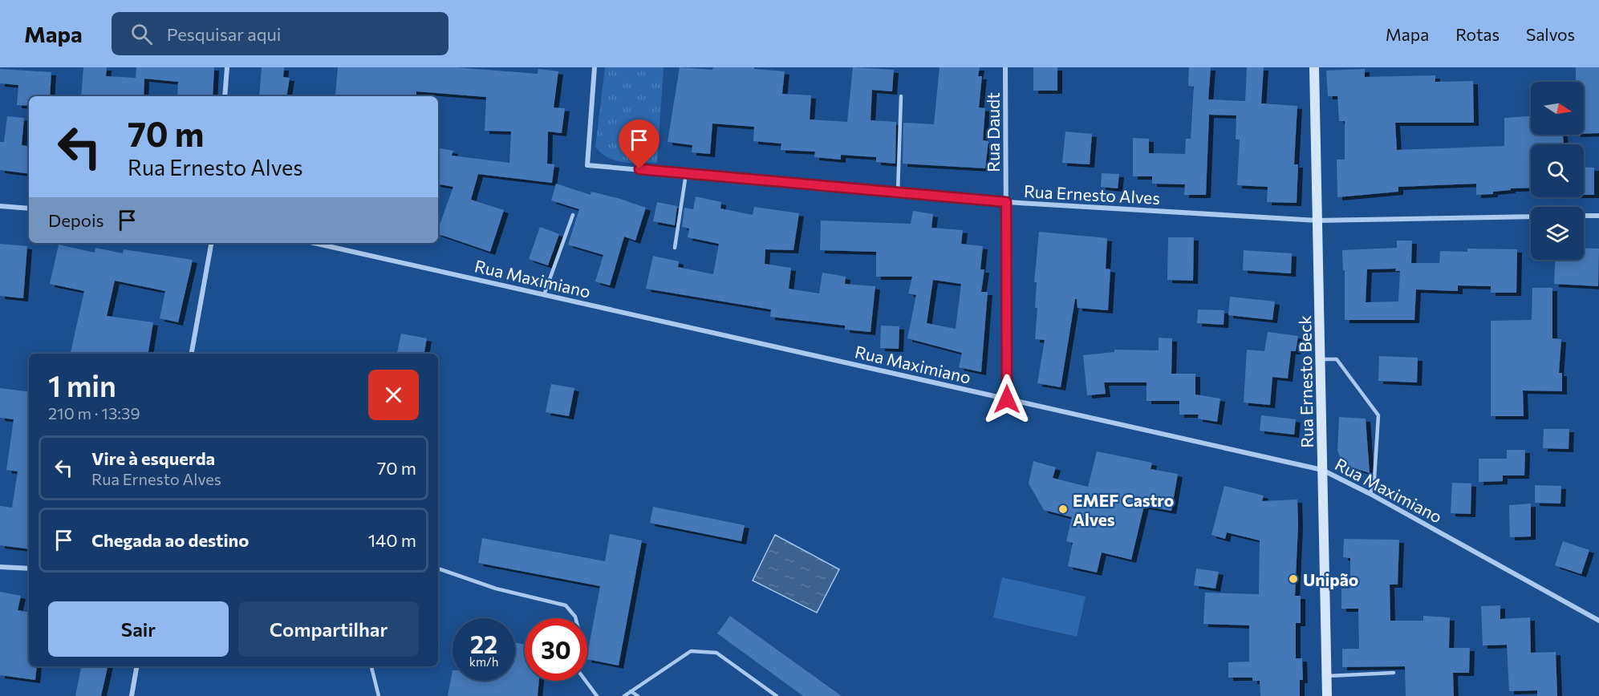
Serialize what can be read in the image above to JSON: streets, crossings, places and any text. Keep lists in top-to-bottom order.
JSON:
{
  "streets": {
    "street": [
      "Rua Daudt",
      "Rua Ernesto Alves",
      "Rua Maximiano",
      "Rua Ernesto Beck"
    ]
  },
  "crossings": [
    ["Rua Daudt", "Rua Ernesto Alves"],
    ["Rua Daudt", "Rua Maximiano"],
    ["Rua Ernesto Alves", "Rua Ernesto Beck"],
    ["Rua Maximiano", "Rua Ernesto Beck"]
  ],
  "places": ["EMEF Castro Alves", "Unipão"],
  "north": "right",
  "page": {
    "header": "Mapa",
    "search": "Pesquisar aqui",
    "nav": ["Mapa", "Rotas", "Salvos"],
    "turn": ["70 m", "Rua Ernesto Alves"],
    "then": "Depois",
    "heading": ["1 min", "210 m · 13:39"],
    "list": [
      {
        "name": "Vire à esquerda",
        "note": "Rua Ernesto Alves",
        "value": "70 m"
      },
      {
        "name": "Chegada ao destino",
        "value": "140 m"
      }
    ],
    "buttons": ["Sair", "Compartilhar"],
    "speed": "22 km/h",
    "limit": "30"
  }
}
